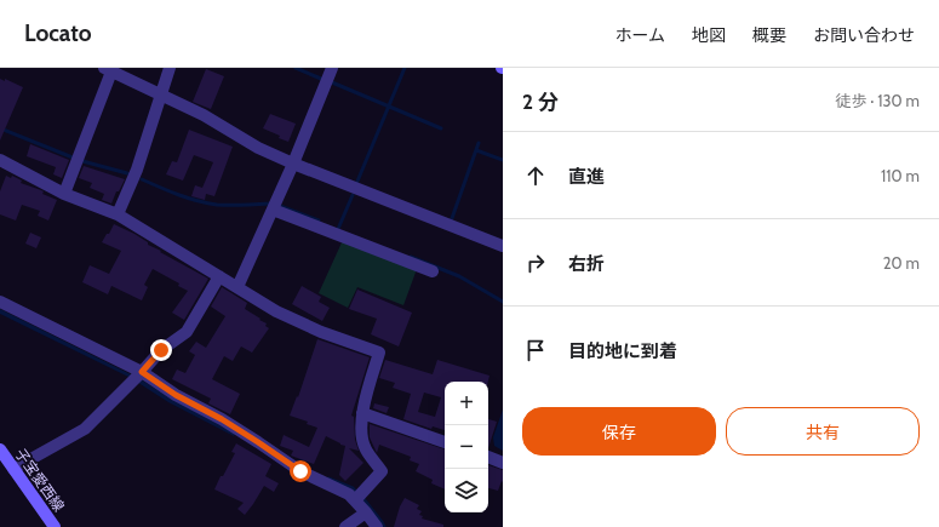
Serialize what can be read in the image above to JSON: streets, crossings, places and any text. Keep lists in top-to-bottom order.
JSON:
{
  "streets": {
    "main road": ["子宝愛西線"]
  },
  "page": {
    "header": "Locato",
    "nav": [
      "ホーム",
      "地図",
      "概要",
      "お問い合わせ"
    ],
    "heading": ["2 分", "徒歩 · 130 m"],
    "list": [
      ["直進", "110 m"],
      ["右折", "20 m"],
      "目的地に到着"
    ],
    "map_buttons": ["+", "−"],
    "buttons": ["保存", "共有"]
  }
}
